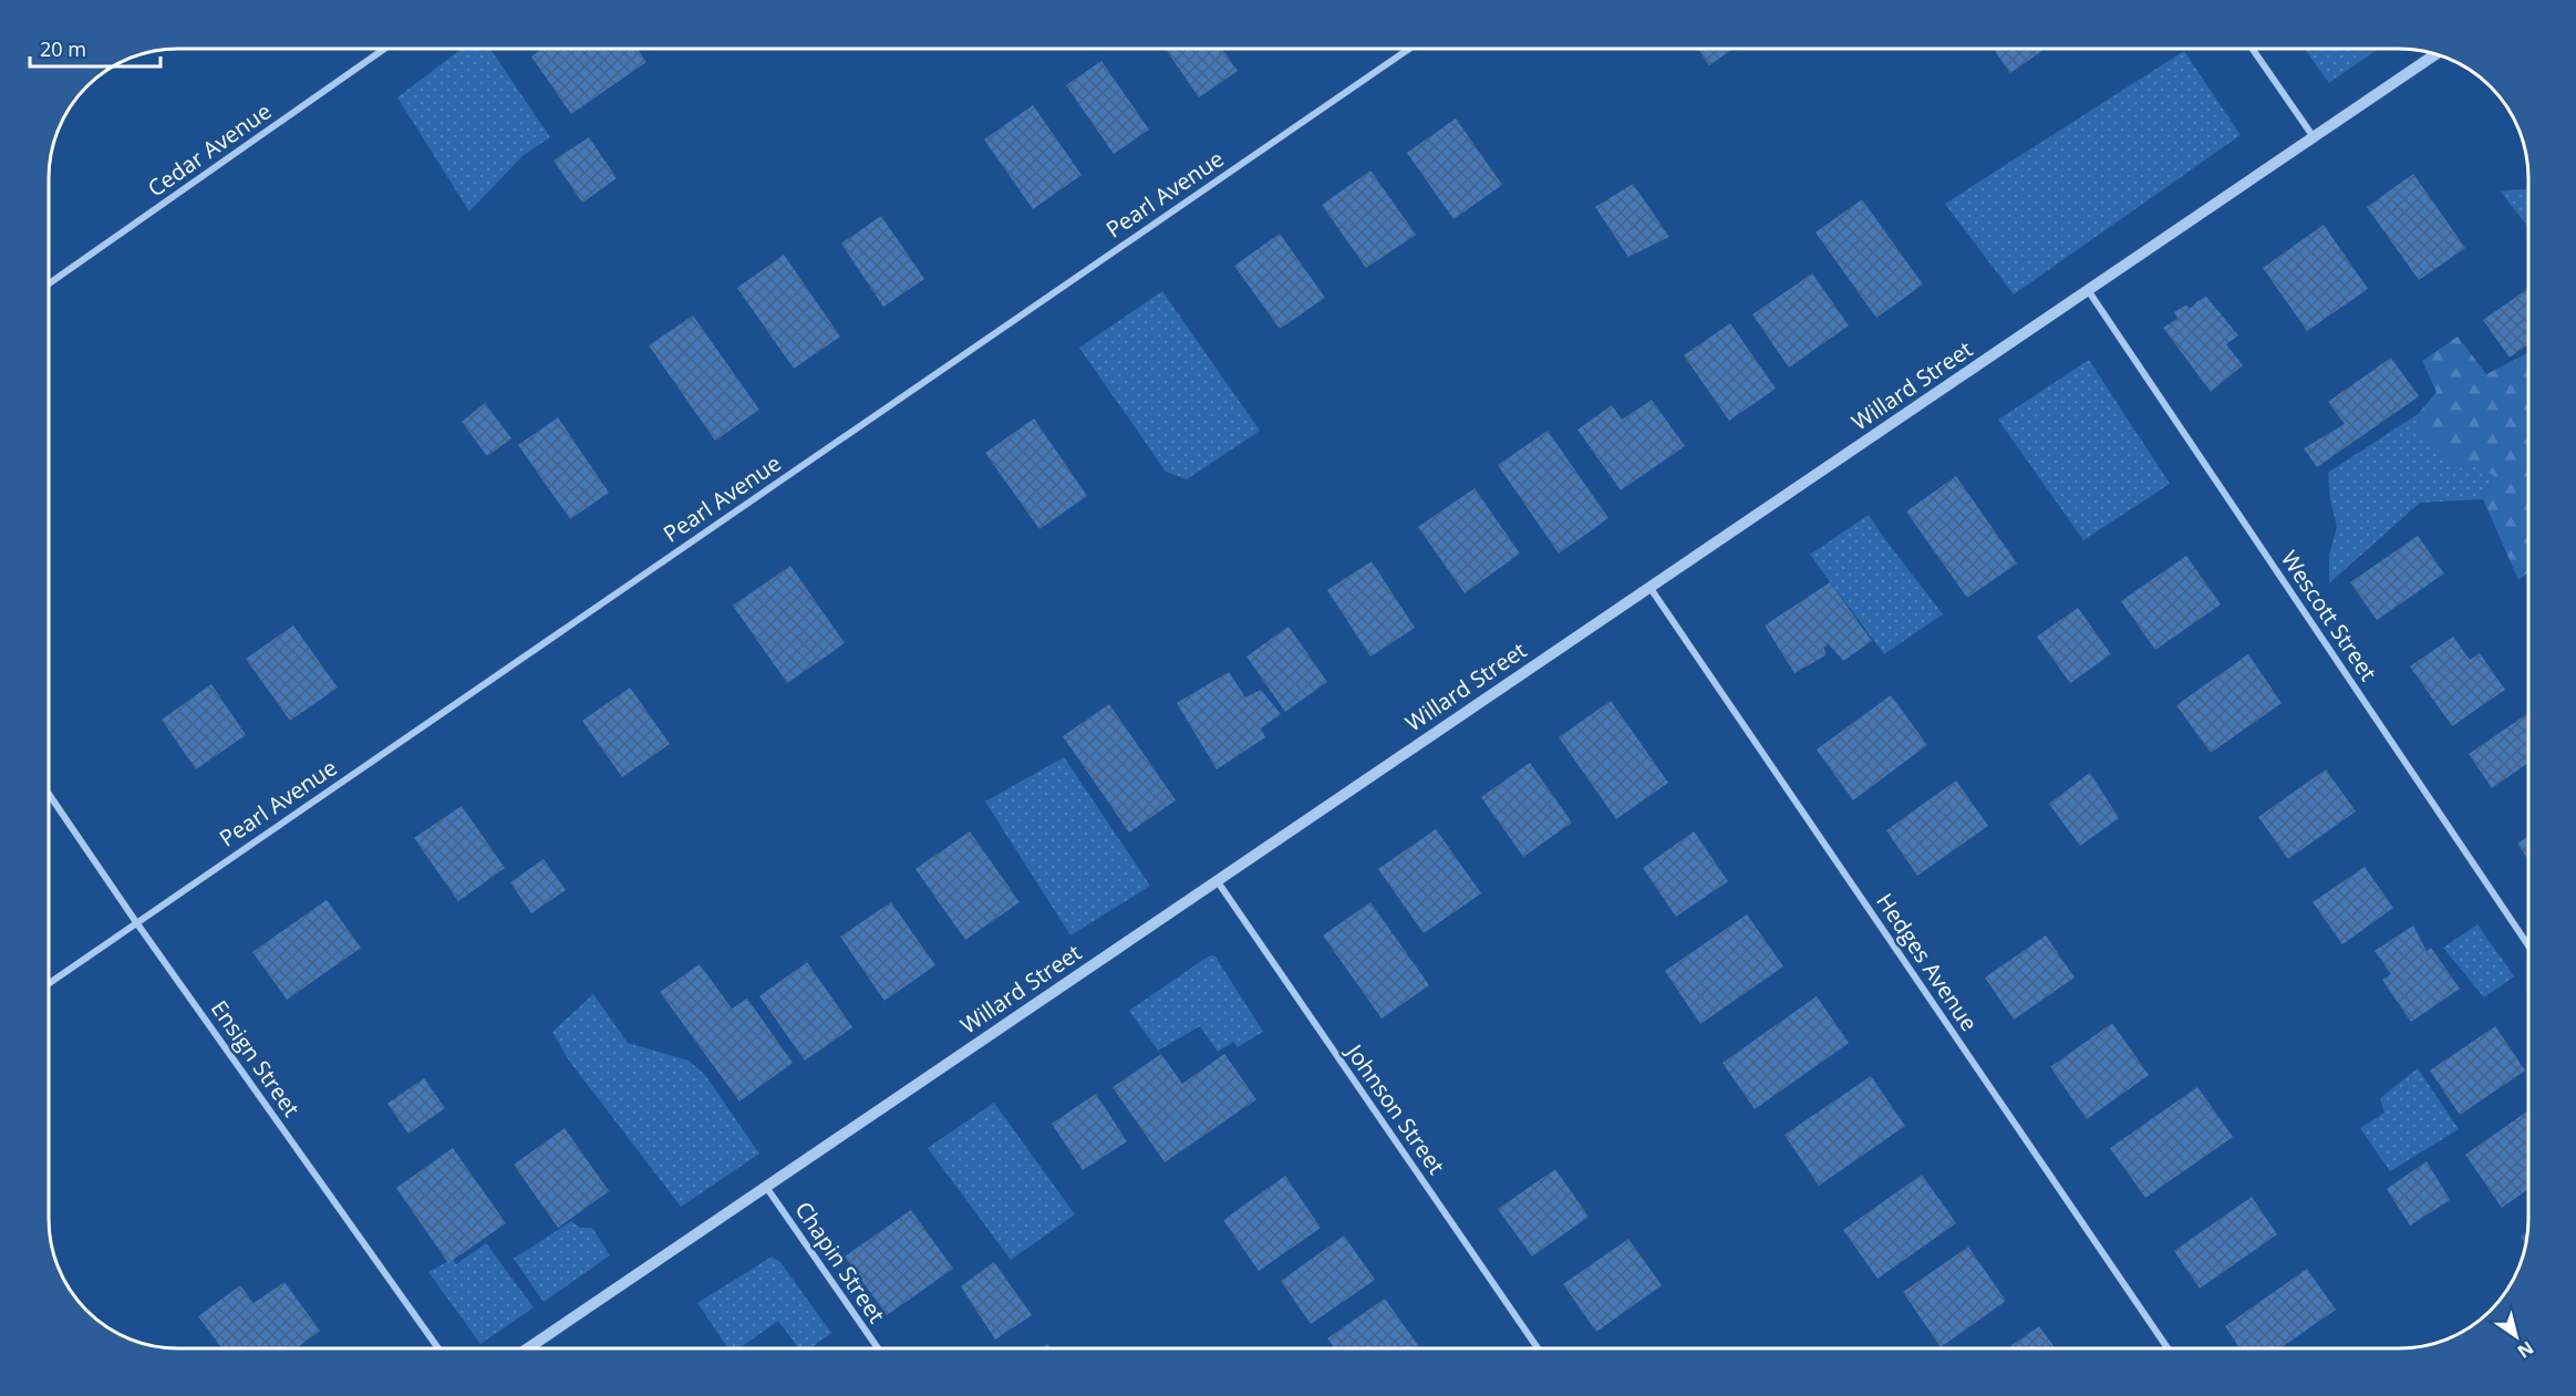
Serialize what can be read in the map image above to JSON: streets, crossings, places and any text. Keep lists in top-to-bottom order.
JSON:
{
  "streets": {
    "street": [
      "Cedar Avenue",
      "Pearl Avenue",
      "Willard Street",
      "Wescott Street",
      "Hedges Avenue",
      "Ensign Street",
      "Johnson Street",
      "Chapin Street"
    ]
  },
  "crossings": [
    ["Pearl Avenue", "Ensign Street"],
    ["Willard Street", "Wescott Street"],
    ["Willard Street", "Hedges Avenue"],
    ["Willard Street", "Johnson Street"],
    ["Willard Street", "Chapin Street"]
  ],
  "scale_bar": "20 m",
  "north": "bottom right"
}
